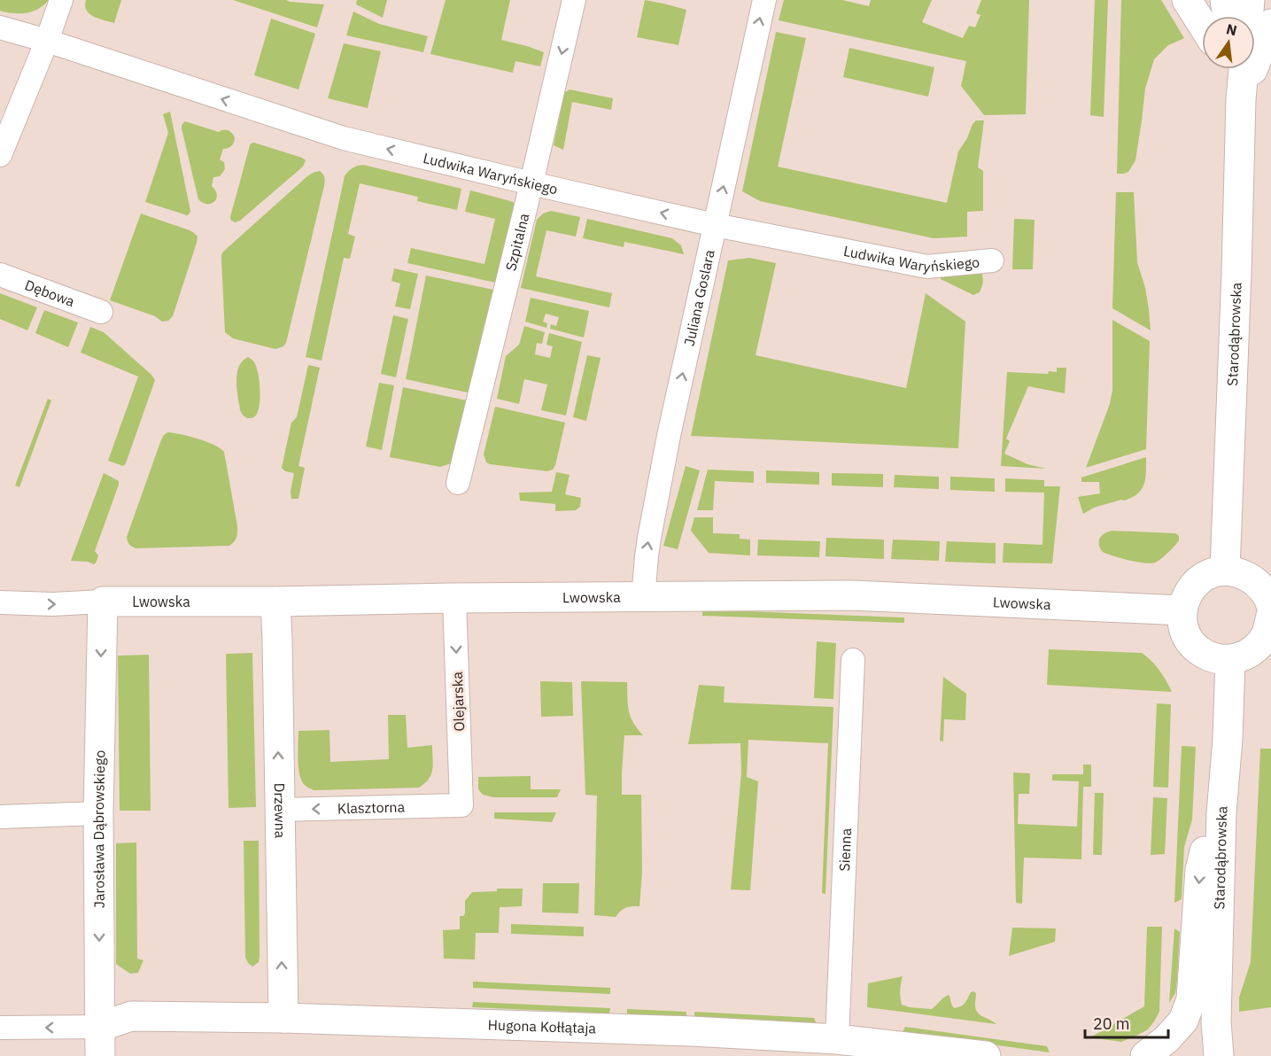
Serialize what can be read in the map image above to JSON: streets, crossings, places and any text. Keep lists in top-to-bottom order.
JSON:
{
  "streets": {
    "street": [
      "Ludwika Waryńskiego",
      "Szpitalna",
      "Dębowa",
      "Juliana Goslara",
      "Starodąbrowska",
      "Lwowska",
      "Olejarska",
      "Klasztorna",
      "Drzewna",
      "Jarosława Dąbrowskiego",
      "Sienna",
      "Hugona Kołłątaja"
    ]
  },
  "crossings": [
    ["Ludwika Waryńskiego", "Szpitalna"],
    ["Ludwika Waryńskiego", "Juliana Goslara"],
    ["Juliana Goslara", "Lwowska"],
    ["Lwowska", "Olejarska"],
    ["Lwowska", "Drzewna"],
    ["Lwowska", "Jarosława Dąbrowskiego"],
    ["Olejarska", "Klasztorna"],
    ["Klasztorna", "Drzewna"],
    ["Drzewna", "Hugona Kołłątaja"],
    ["Jarosława Dąbrowskiego", "Hugona Kołłątaja"],
    ["Sienna", "Hugona Kołłątaja"]
  ],
  "one_way": [
    "Ludwika Waryńskiego",
    "Szpitalna",
    "Juliana Goslara",
    "Olejarska",
    "Klasztorna",
    "Drzewna",
    "Jarosława Dąbrowskiego"
  ],
  "scale_bar": "20 m",
  "north": "top"
}
